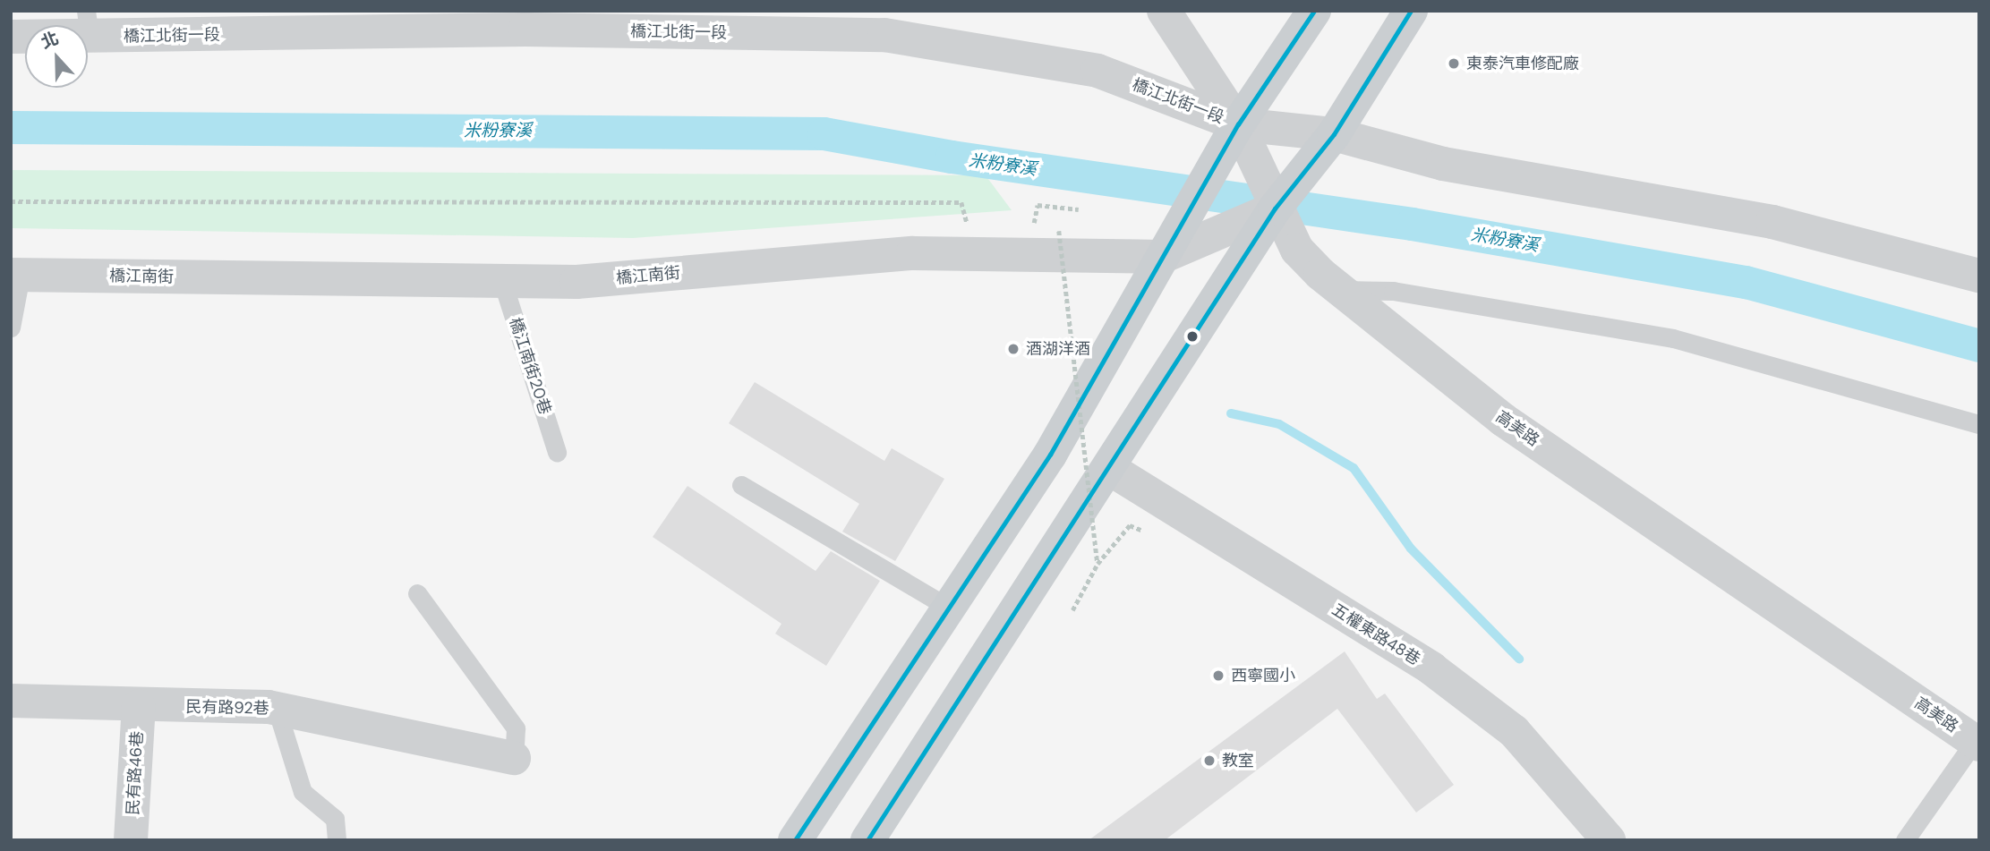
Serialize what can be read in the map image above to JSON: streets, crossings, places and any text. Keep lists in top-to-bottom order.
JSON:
{
  "streets": {
    "street": [
      "橋江北街一段",
      "橋江南街",
      "高美路",
      "五權東路48巷",
      "民有路92巷",
      "民有路46巷"
    ],
    "lane": ["橋江南街20巷"]
  },
  "crossings": [
    ["橋江北街一段", "高美路"],
    ["橋江南街", "橋江南街20巷"],
    ["橋江南街", "高美路"],
    ["民有路92巷", "民有路46巷"]
  ],
  "water": ["米粉寮溪"],
  "places": [
    "東泰汽車修配廠",
    "酒湖洋酒",
    "西寧國小",
    "教室"
  ],
  "north": "top"
}
